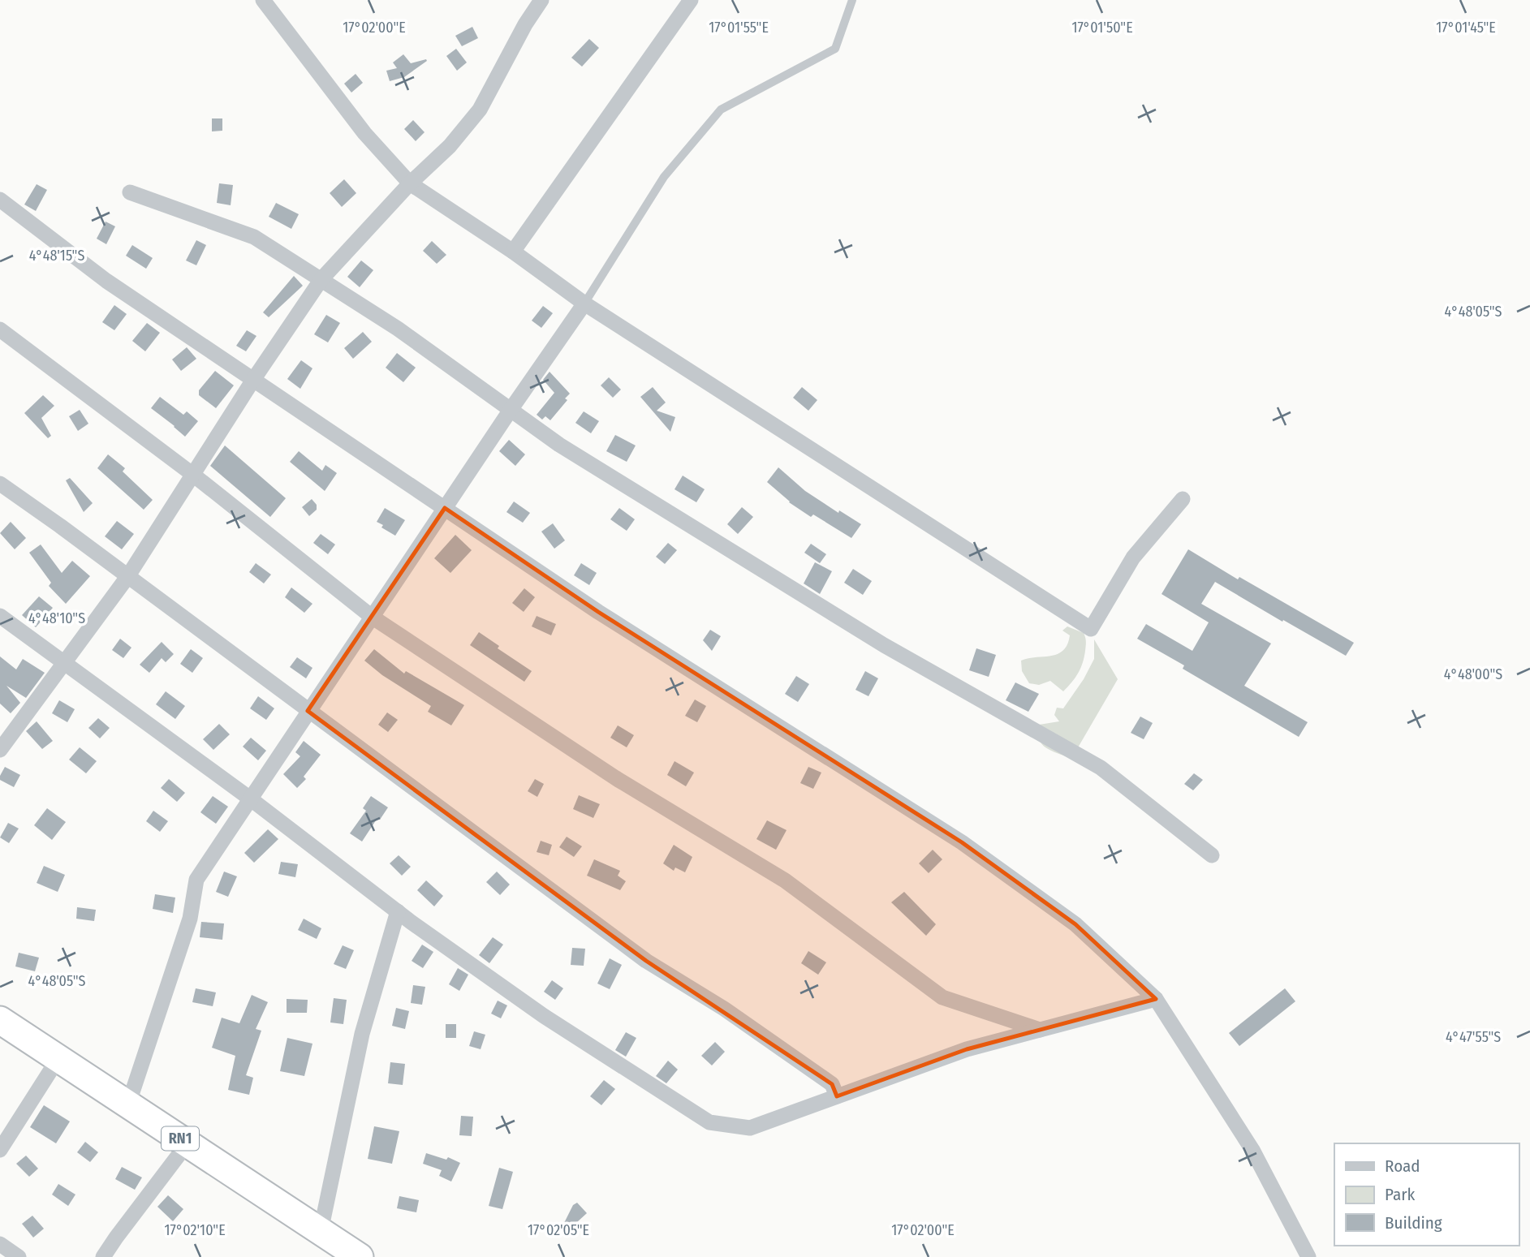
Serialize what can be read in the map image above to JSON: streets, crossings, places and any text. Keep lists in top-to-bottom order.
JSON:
{
  "streets": {
    "highway": ["RN1"]
  },
  "legend": ["Road", "Park", "Building"],
  "coordinates": [
    "17°02'00\"E",
    "17°01'55\"E",
    "17°01'50\"E",
    "17°01'45\"E",
    "4°48'15\"S",
    "4°48'05\"S",
    "4°48'10\"S",
    "4°48'00\"S",
    "4°47'55\"S",
    "17°02'10\"E",
    "17°02'05\"E"
  ]
}
